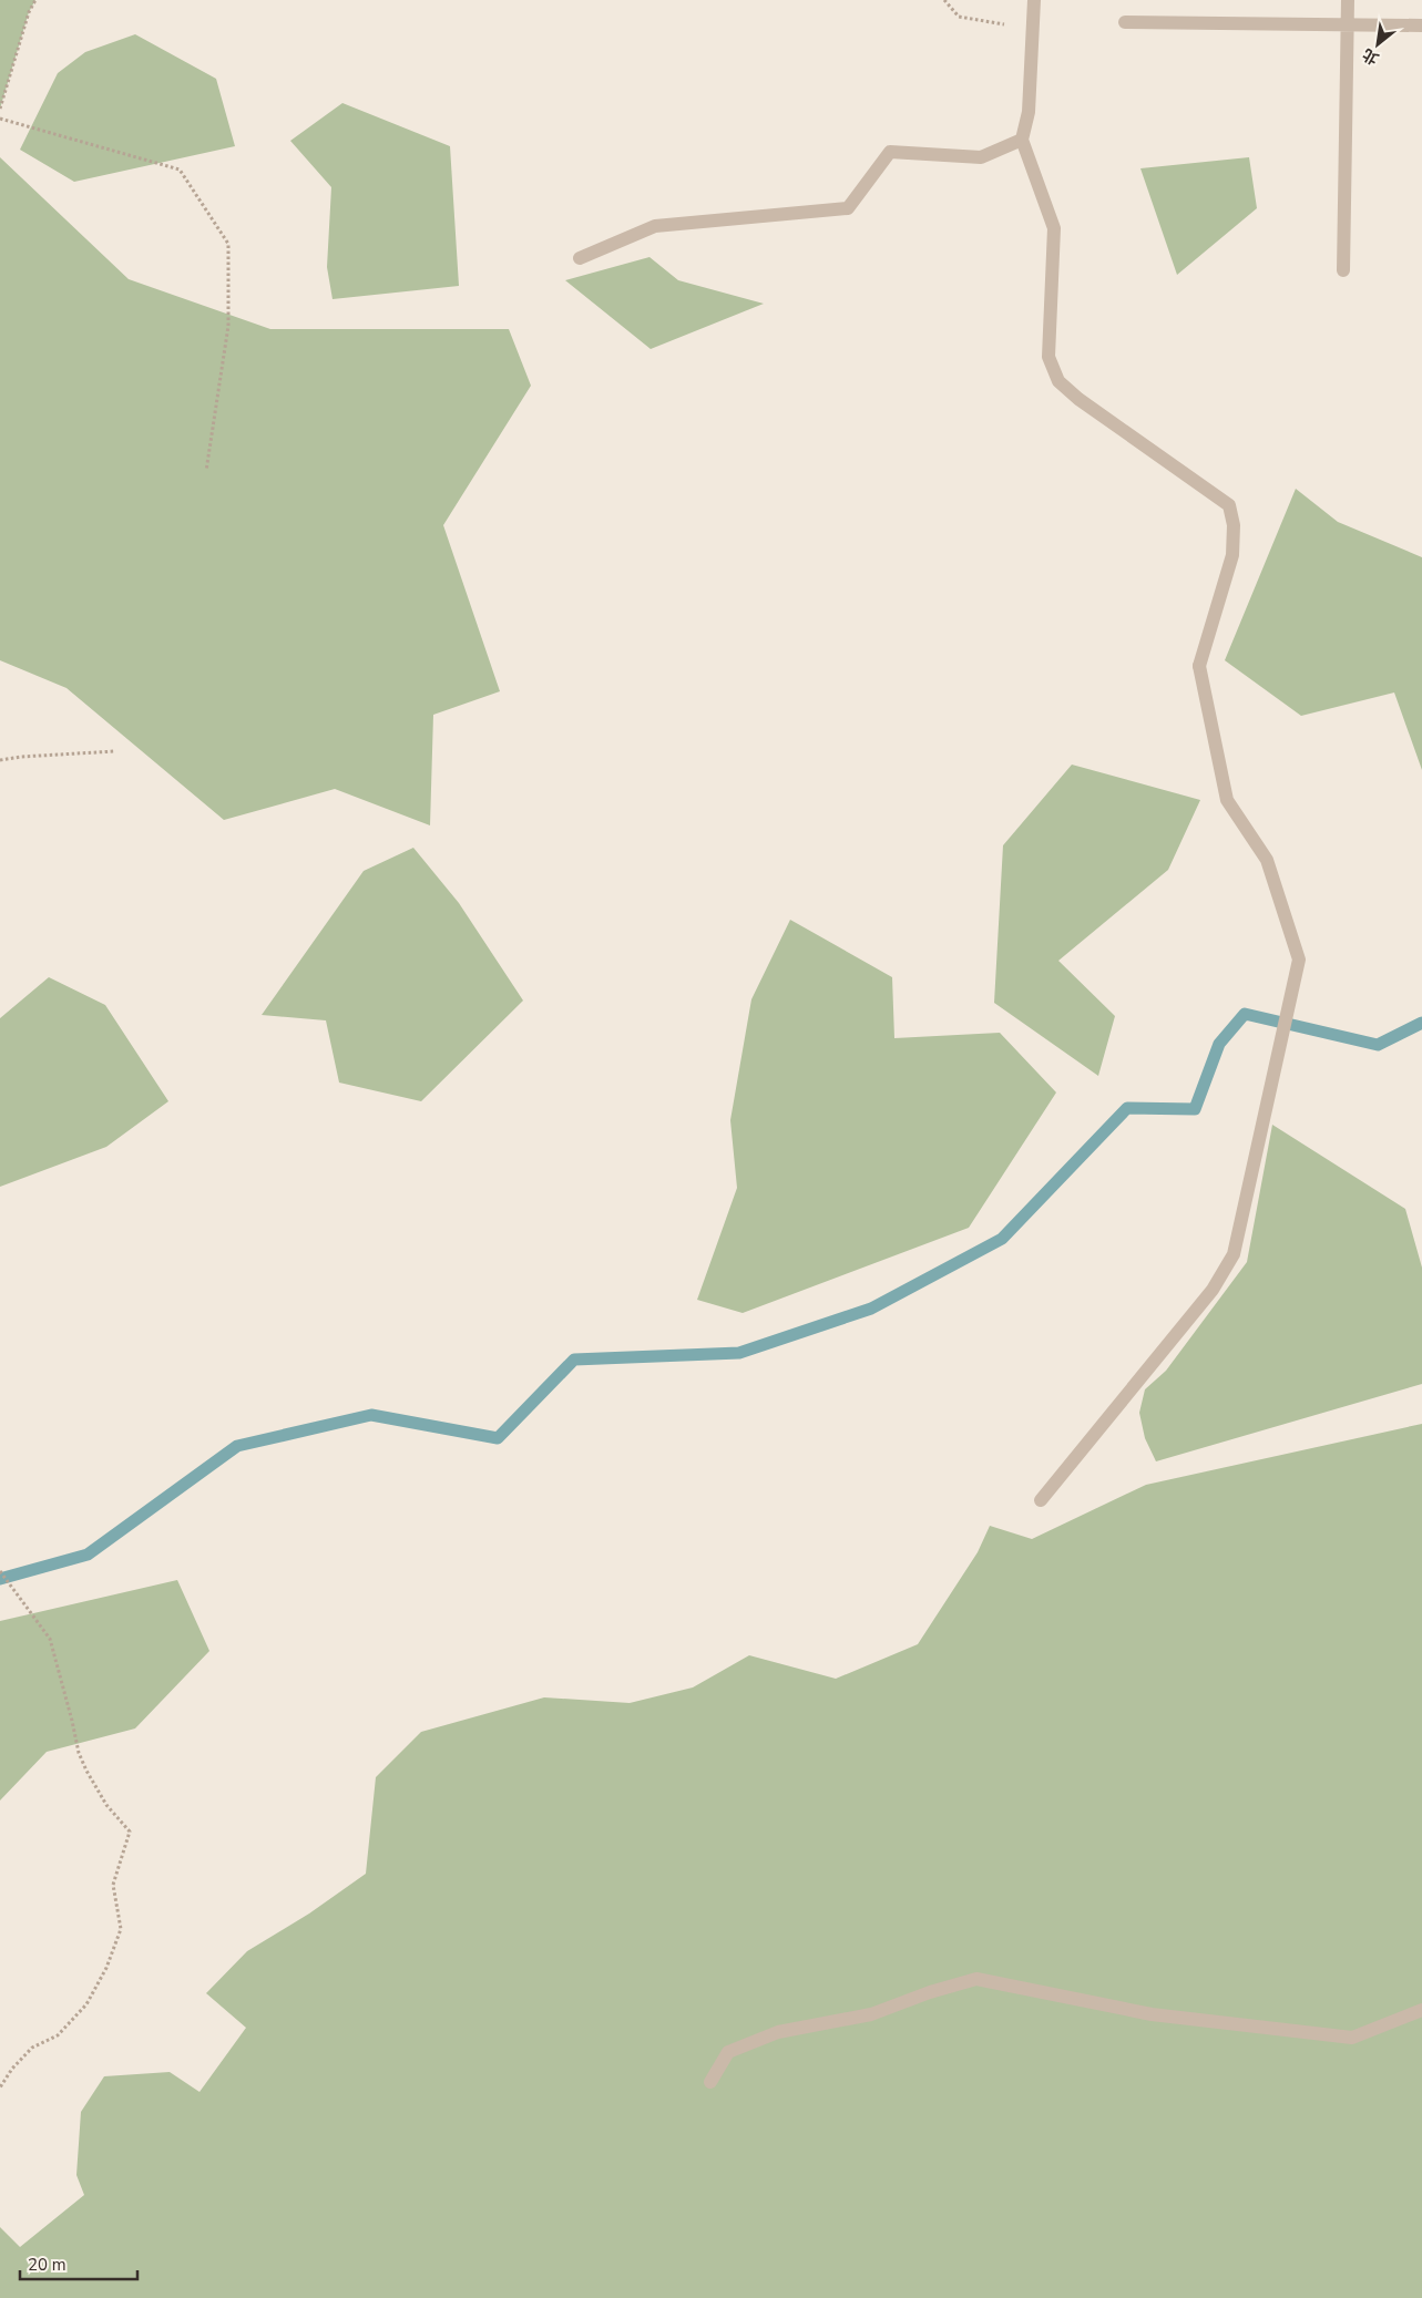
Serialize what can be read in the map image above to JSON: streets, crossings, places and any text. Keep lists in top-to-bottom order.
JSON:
{
  "scale_bar": "20 m",
  "north": "bottom left"
}
